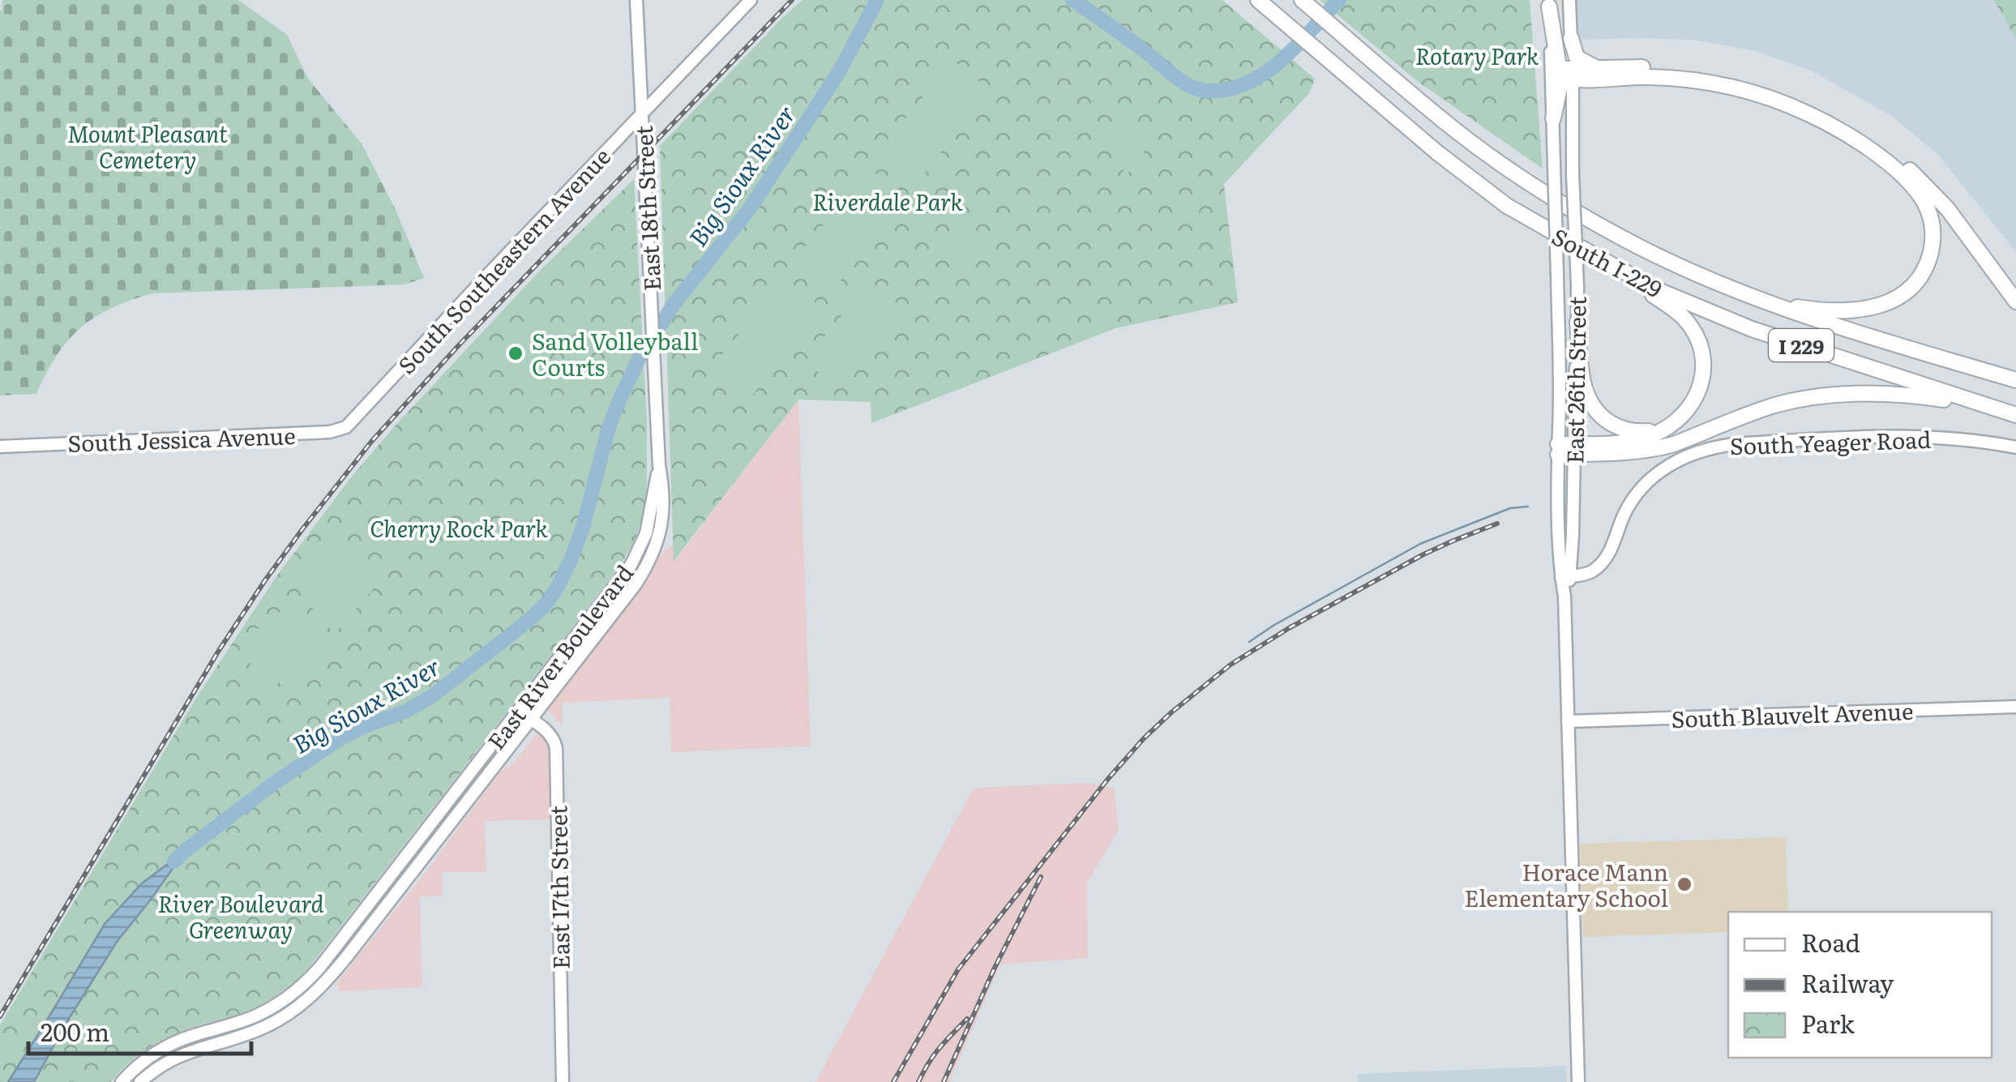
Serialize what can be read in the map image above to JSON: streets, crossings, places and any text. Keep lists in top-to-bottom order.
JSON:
{
  "streets": {
    "highway": ["South I-229", "I 229"],
    "main road": [
      "East 18th Street",
      "South Southeastern Avenue",
      "East 26th Street",
      "South Jessica Avenue",
      "South Yeager Road",
      "East River Boulevard",
      "South Blauvelt Avenue",
      "East 17th Street"
    ]
  },
  "crossings": [
    ["East 18th Street", "South Southeastern Avenue"],
    ["East 18th Street", "East River Boulevard"],
    ["South Southeastern Avenue", "South Jessica Avenue"],
    ["East 26th Street", "South Yeager Road"],
    ["East 26th Street", "South Blauvelt Avenue"],
    ["East River Boulevard", "East 17th Street"]
  ],
  "water": ["Big Sioux River"],
  "parks": [
    "Rotary Park",
    "Mount Pleasant Cemetery",
    "Riverdale Park",
    "Cherry Rock Park",
    "River Boulevard Greenway"
  ],
  "places": ["Sand Volleyball Courts", "Horace Mann Elementary School"],
  "legend": ["Road", "Railway", "Park"],
  "scale_bar": "200 m"
}
